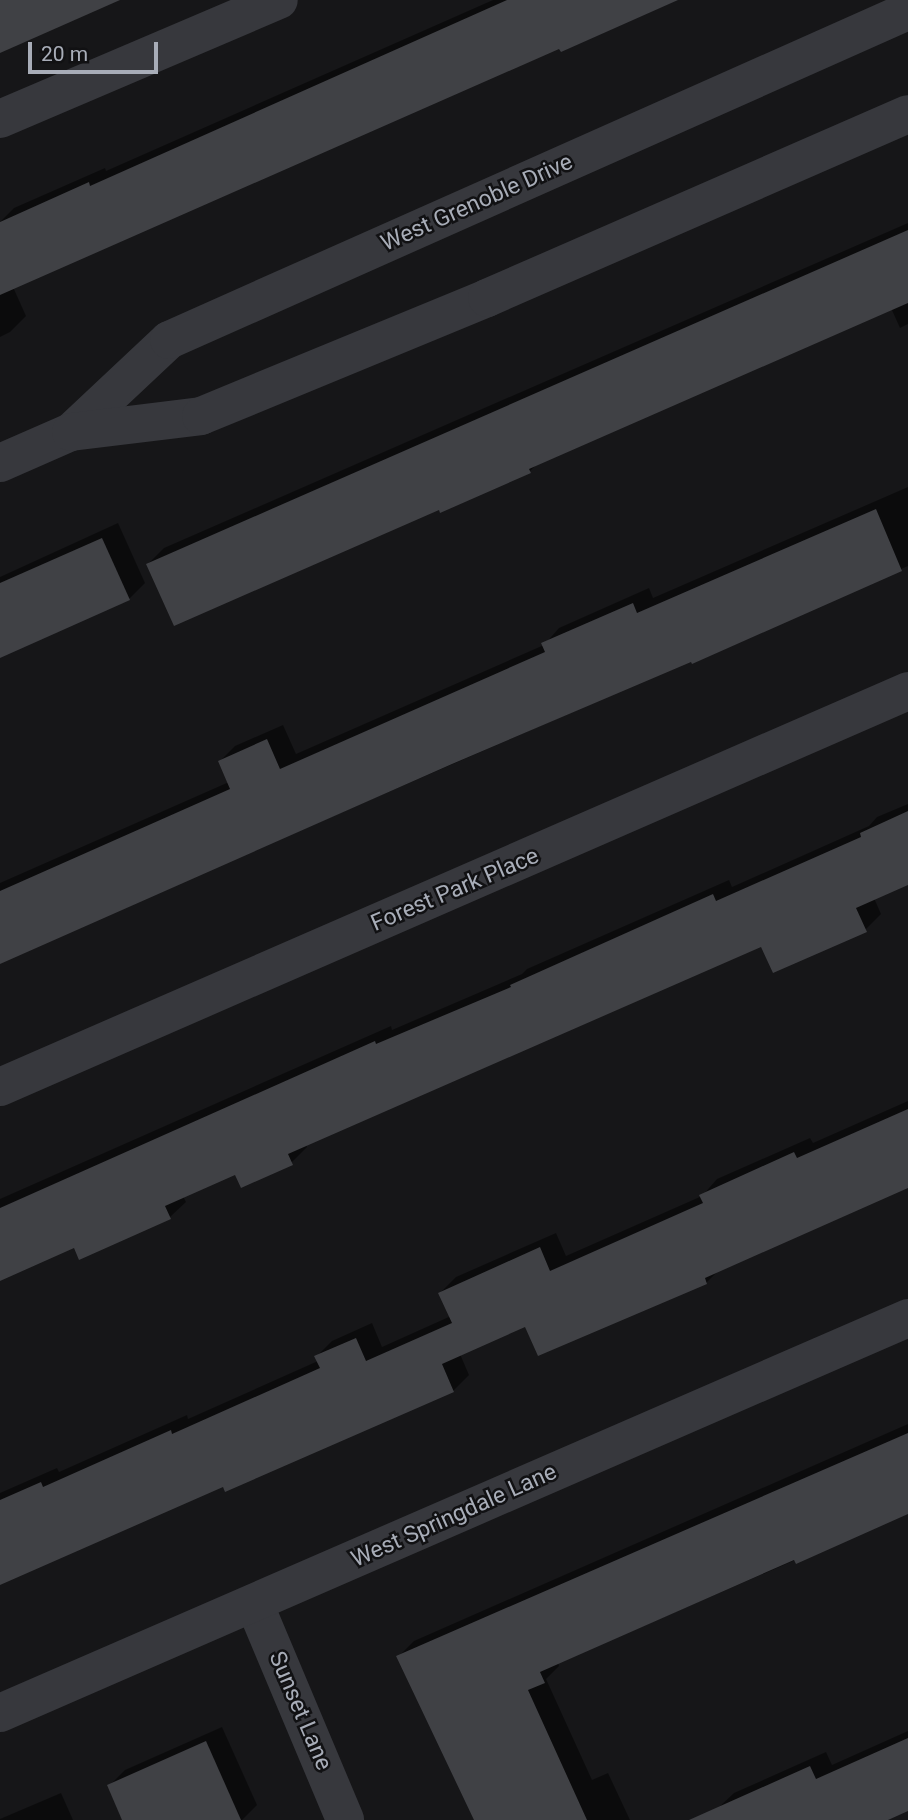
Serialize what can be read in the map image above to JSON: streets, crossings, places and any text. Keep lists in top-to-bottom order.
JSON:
{
  "streets": {
    "street": [
      "West Grenoble Drive",
      "Forest Park Place",
      "West Springdale Lane",
      "Sunset Lane"
    ]
  },
  "crossings": [
    ["West Springdale Lane", "Sunset Lane"]
  ],
  "scale_bar": "20 m"
}
